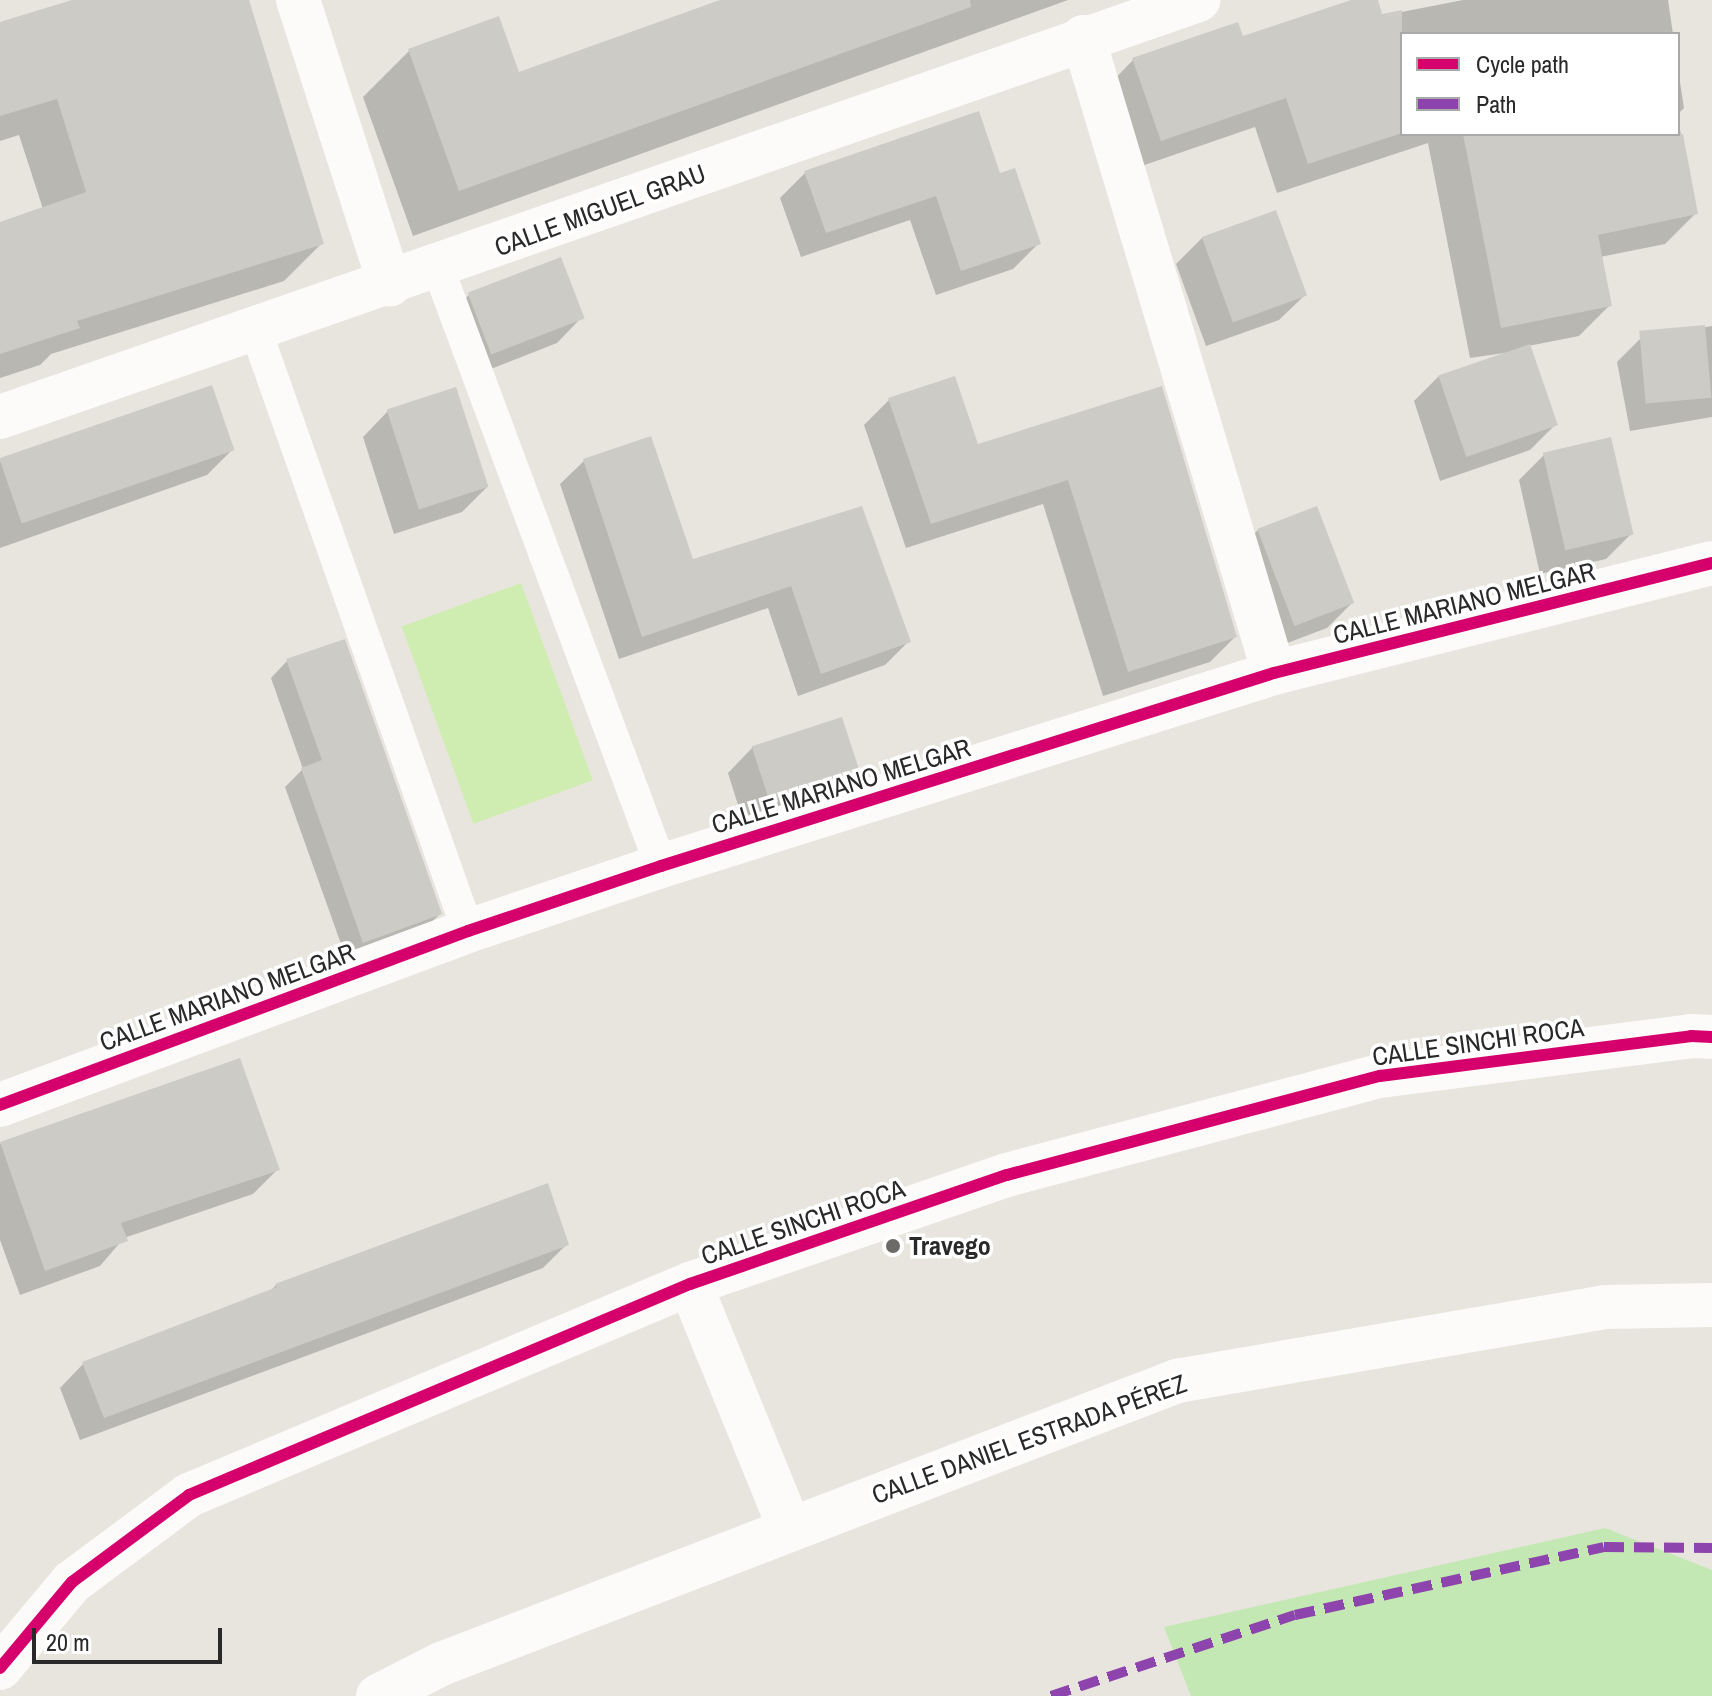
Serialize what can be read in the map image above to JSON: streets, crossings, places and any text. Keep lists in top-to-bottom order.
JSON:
{
  "streets": {
    "street": [
      "CALLE MIGUEL GRAU",
      "CALLE MARIANO MELGAR",
      "CALLE SINCHI ROCA",
      "CALLE DANIEL ESTRADA PÉREZ"
    ]
  },
  "places": ["Travego"],
  "legend": ["Cycle path", "Path"],
  "scale_bar": "20 m"
}
